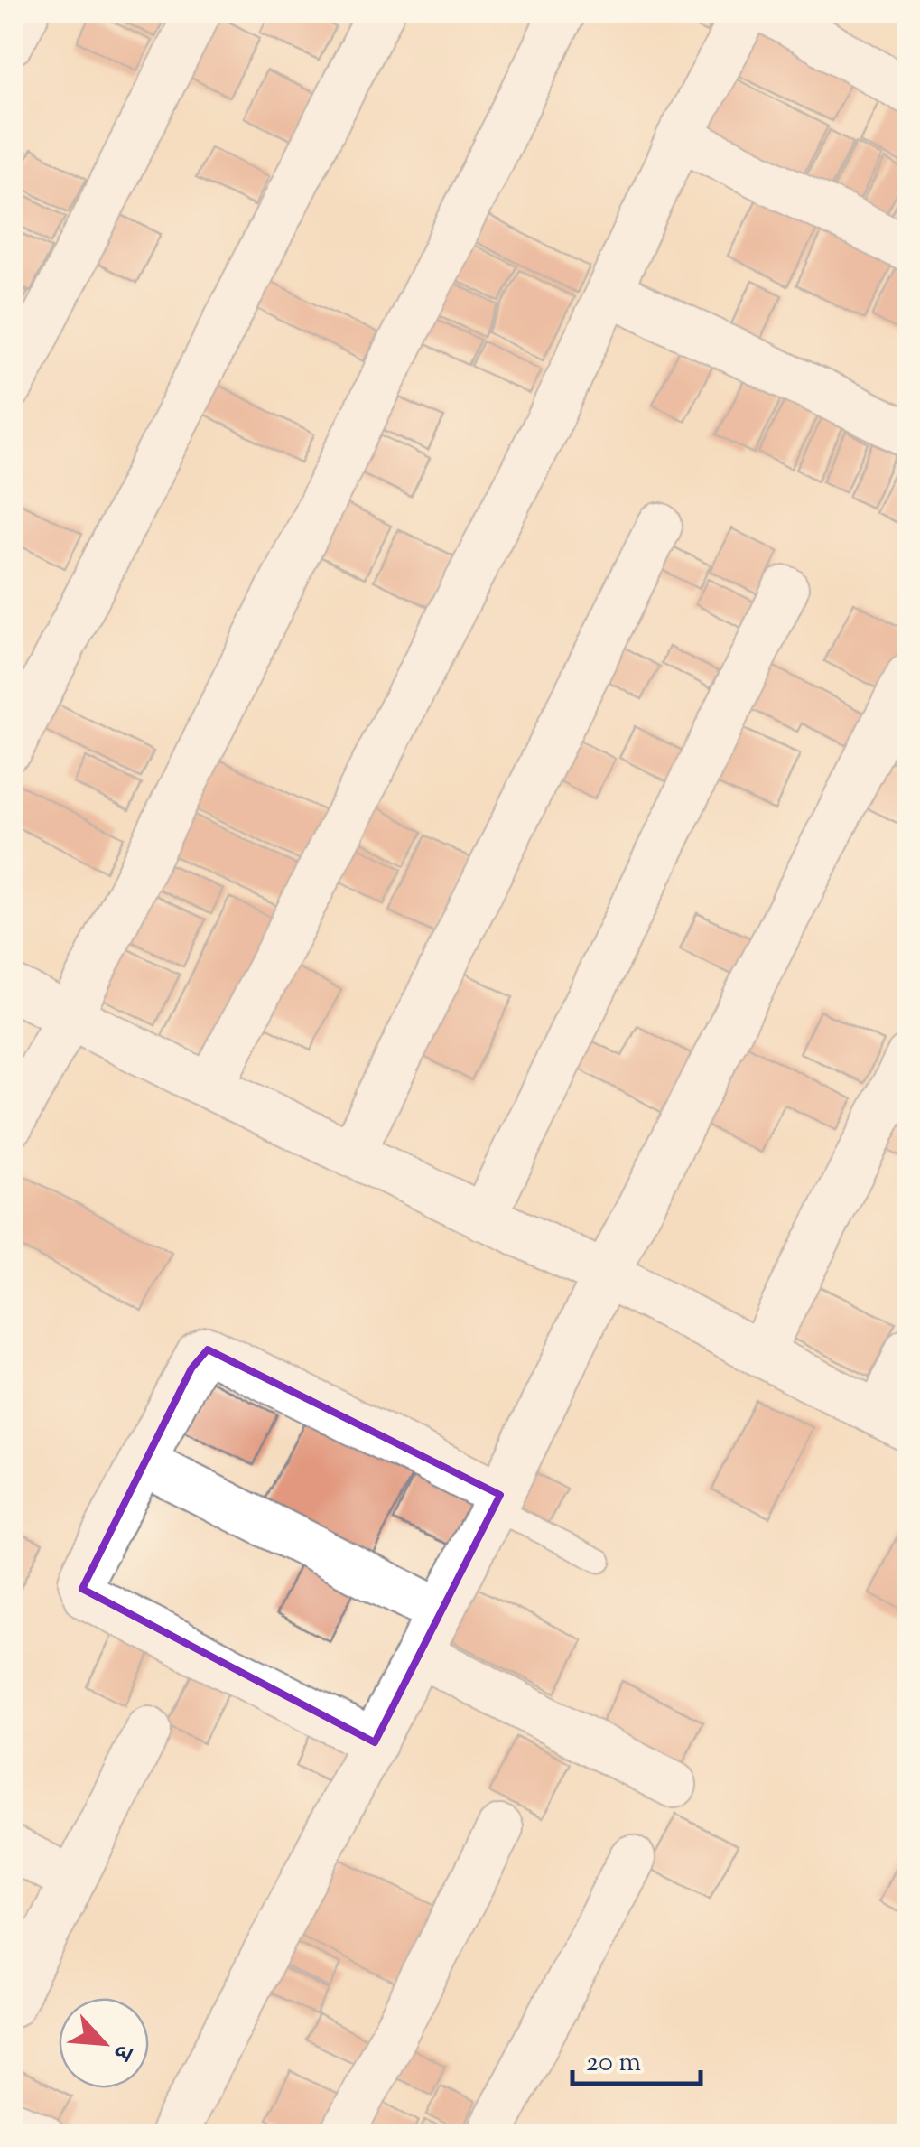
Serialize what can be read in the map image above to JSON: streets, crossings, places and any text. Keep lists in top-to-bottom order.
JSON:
{
  "scale_bar": "20 m",
  "north": "bottom right"
}
